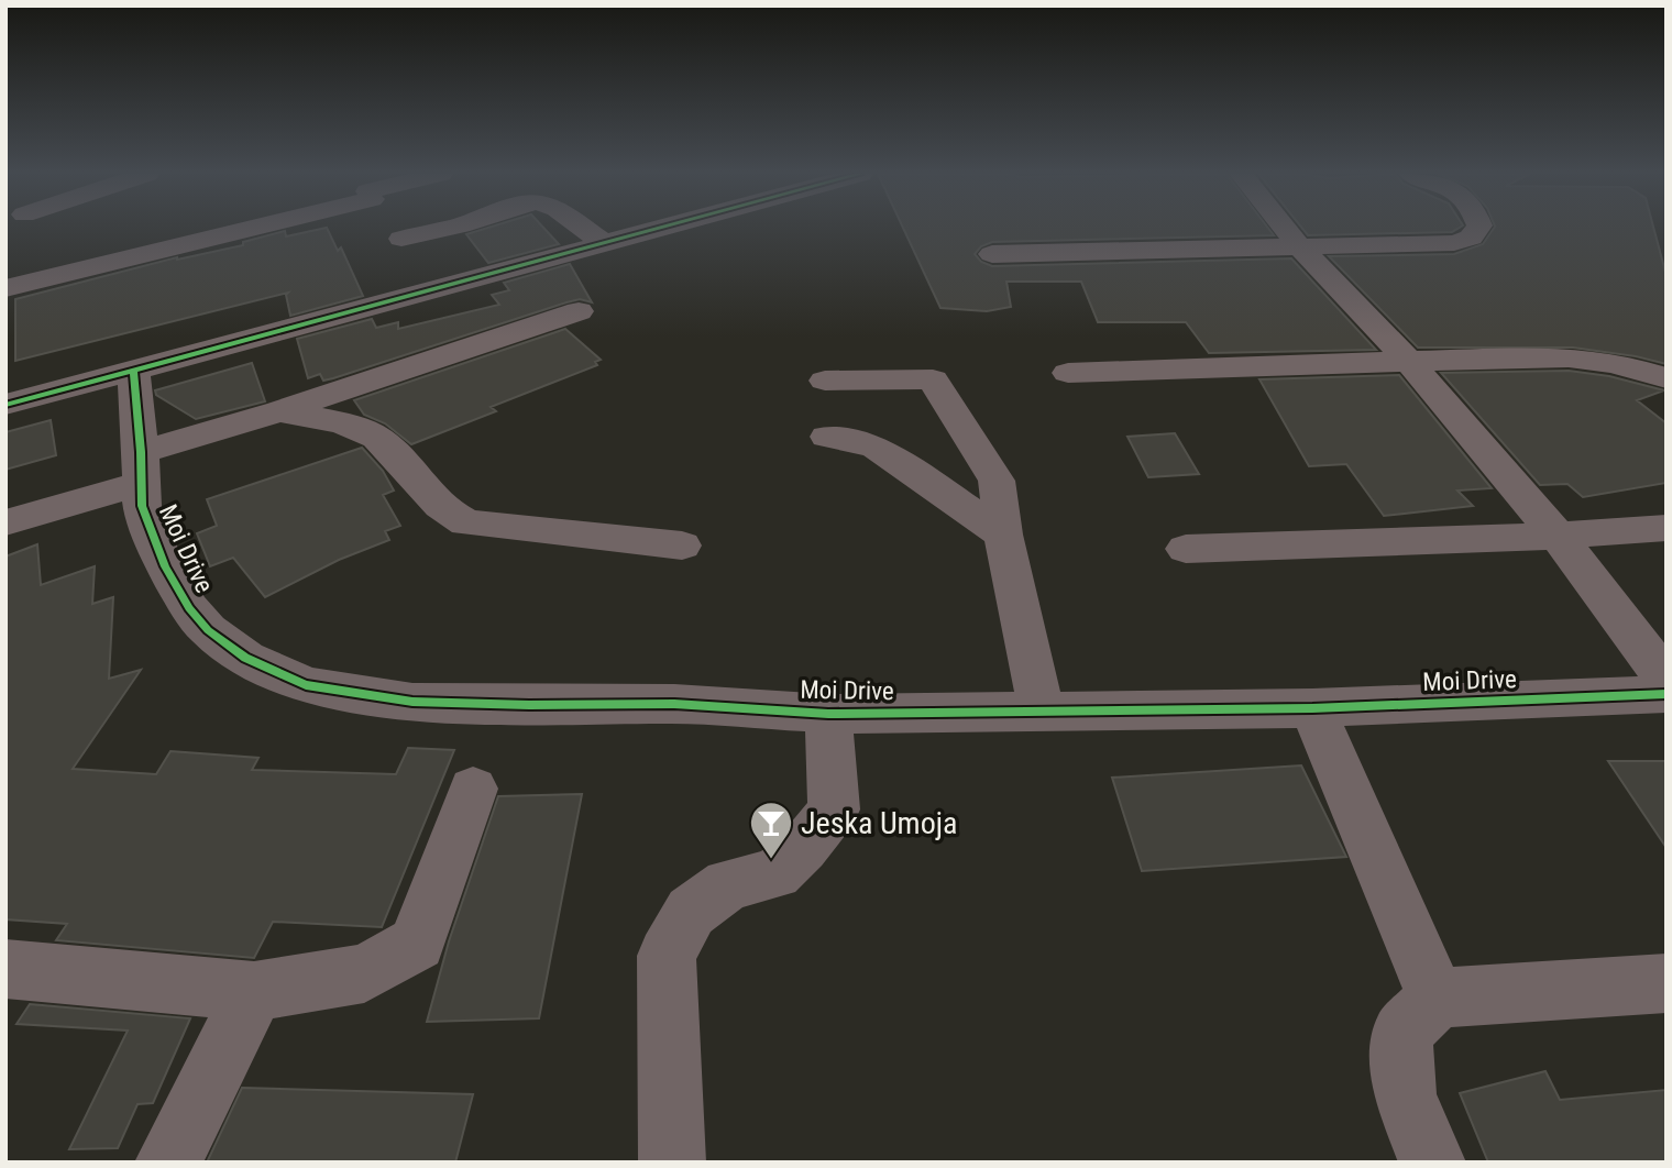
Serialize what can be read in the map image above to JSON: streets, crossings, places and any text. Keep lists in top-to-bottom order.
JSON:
{
  "streets": {
    "street": ["Moi Drive"]
  },
  "places": {
    "bar": ["Jeska Umoja"]
  }
}
